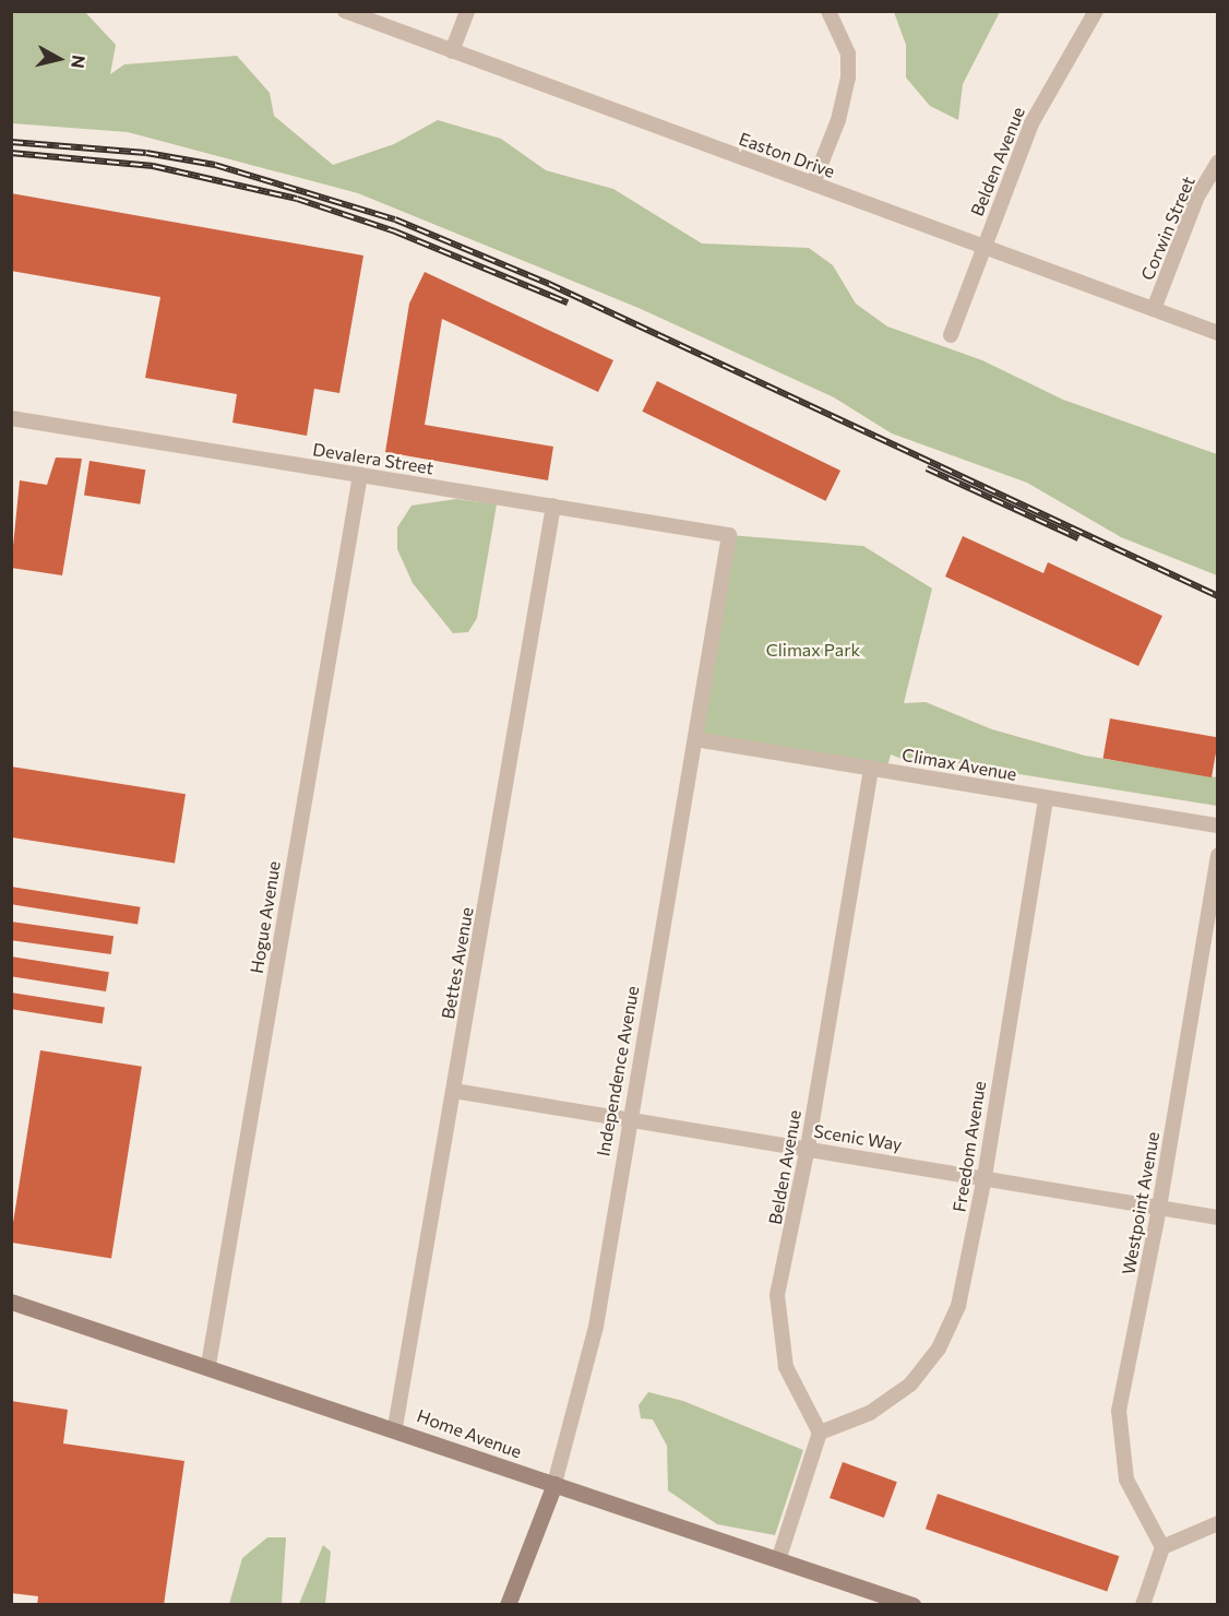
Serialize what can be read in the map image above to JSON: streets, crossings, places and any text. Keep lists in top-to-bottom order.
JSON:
{
  "streets": {
    "street": [
      "Easton Drive",
      "Belden Avenue",
      "Corwin Street",
      "Devalera Street",
      "Climax Avenue",
      "Hogue Avenue",
      "Bettes Avenue",
      "Independence Avenue",
      "Scenic Way",
      "Freedom Avenue",
      "Westpoint Avenue",
      "Home Avenue"
    ]
  },
  "crossings": [
    ["Easton Drive", "Belden Avenue"],
    ["Easton Drive", "Corwin Street"],
    ["Belden Avenue", "Climax Avenue"],
    ["Belden Avenue", "Scenic Way"],
    ["Belden Avenue", "Freedom Avenue"],
    ["Devalera Street", "Hogue Avenue"],
    ["Devalera Street", "Bettes Avenue"],
    ["Devalera Street", "Independence Avenue"],
    ["Climax Avenue", "Independence Avenue"],
    ["Climax Avenue", "Freedom Avenue"],
    ["Hogue Avenue", "Home Avenue"],
    ["Bettes Avenue", "Scenic Way"],
    ["Bettes Avenue", "Home Avenue"],
    ["Independence Avenue", "Scenic Way"],
    ["Independence Avenue", "Home Avenue"],
    ["Scenic Way", "Freedom Avenue"],
    ["Scenic Way", "Westpoint Avenue"]
  ],
  "parks": ["Climax Park"],
  "north": "right"
}
